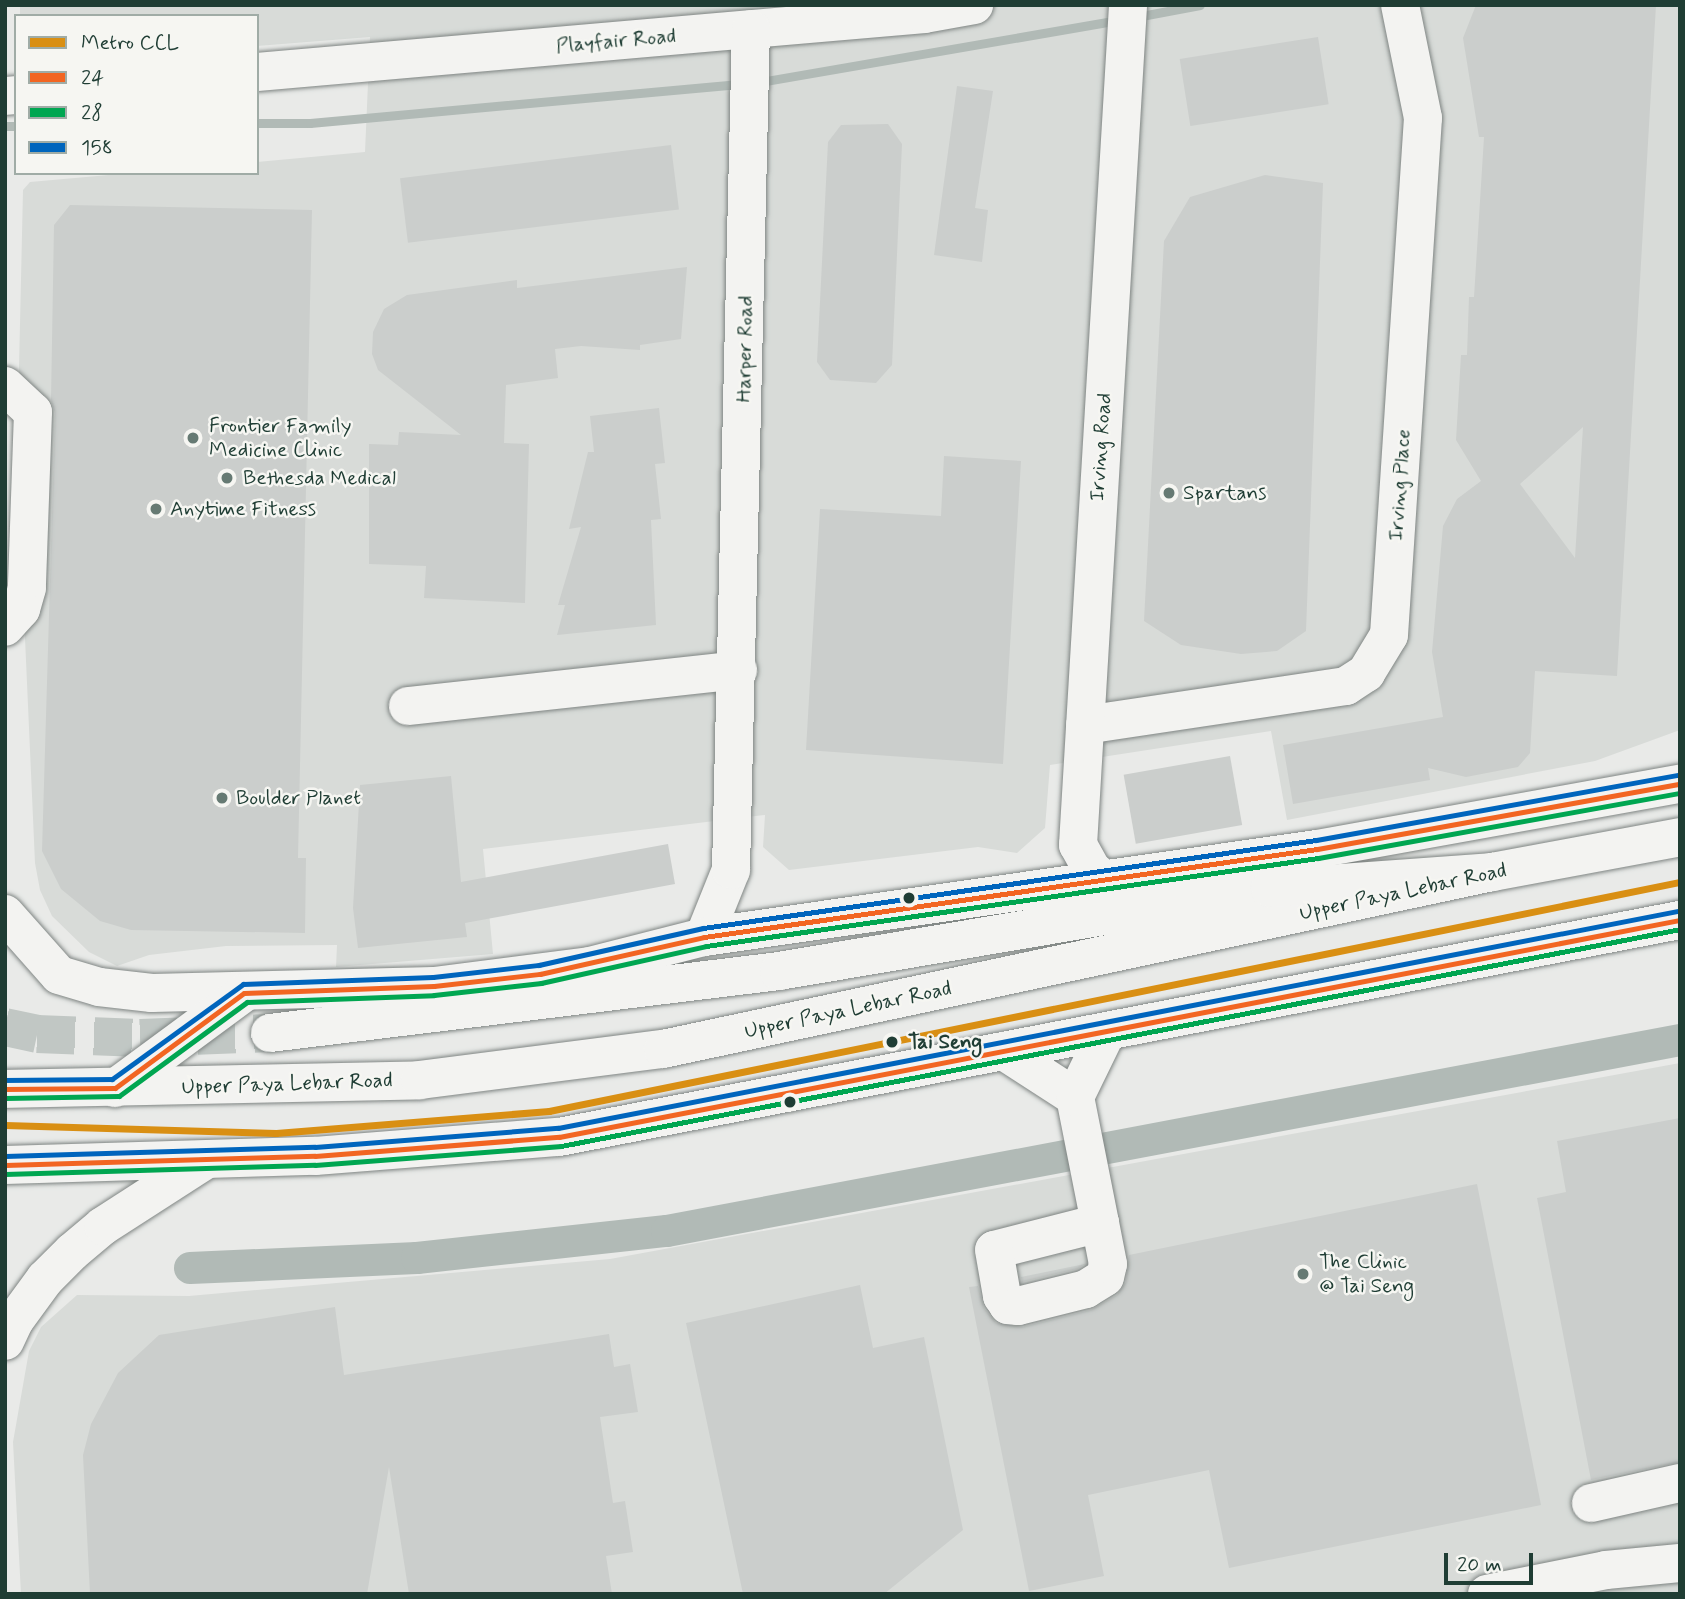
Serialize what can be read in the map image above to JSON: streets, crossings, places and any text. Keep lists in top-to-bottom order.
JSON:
{
  "streets": {
    "main road": [
      "Playfair Road",
      "Harper Road",
      "Irving Road",
      "Irving Place",
      "Upper Paya Lebar Road"
    ]
  },
  "crossings": [
    ["Playfair Road", "Harper Road"],
    ["Irving Road", "Irving Place"]
  ],
  "places": [
    "Frontier Family Medicine Clinic",
    "Bethesda Medical",
    "Spartans",
    "Anytime Fitness",
    "Boulder Planet",
    "Tai Seng",
    "The Clinic @ Tai Seng"
  ],
  "lines": [
    "transit line 158",
    "transit line 24",
    "transit line 28",
    "metro line CCL"
  ],
  "legend": [
    "Metro CCL",
    "24",
    "28",
    "158"
  ],
  "scale_bar": "20 m"
}
